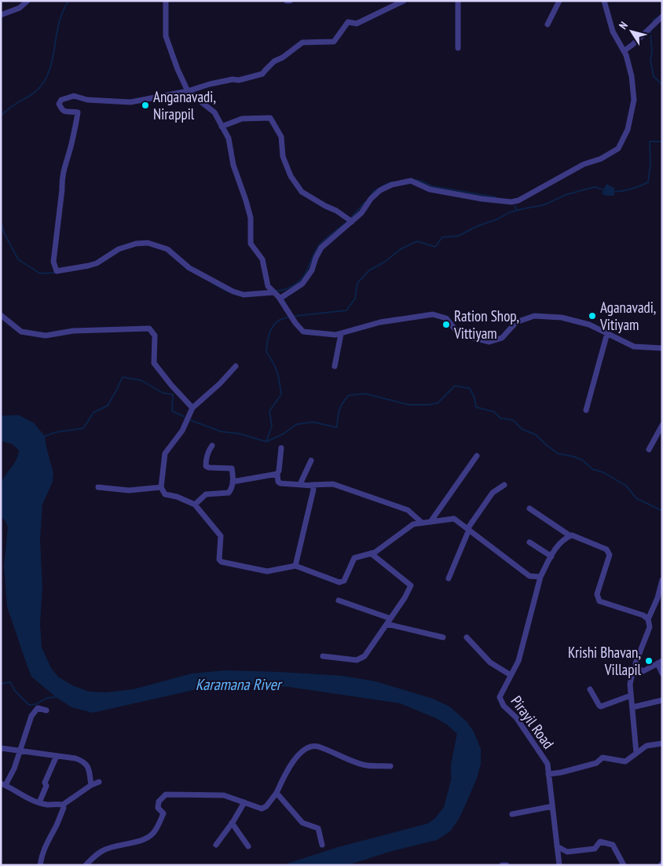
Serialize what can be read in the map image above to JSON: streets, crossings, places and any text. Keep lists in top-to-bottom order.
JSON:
{
  "streets": {
    "street": ["Pirayil Road"]
  },
  "water": ["Karamana River"],
  "places": [
    "Anganavadi, Nirappil",
    "Aganavadi, Vitiyam",
    "Ration Shop, Vittiyam",
    "Krishi Bhavan, Villapil"
  ],
  "north": "top left"
}
